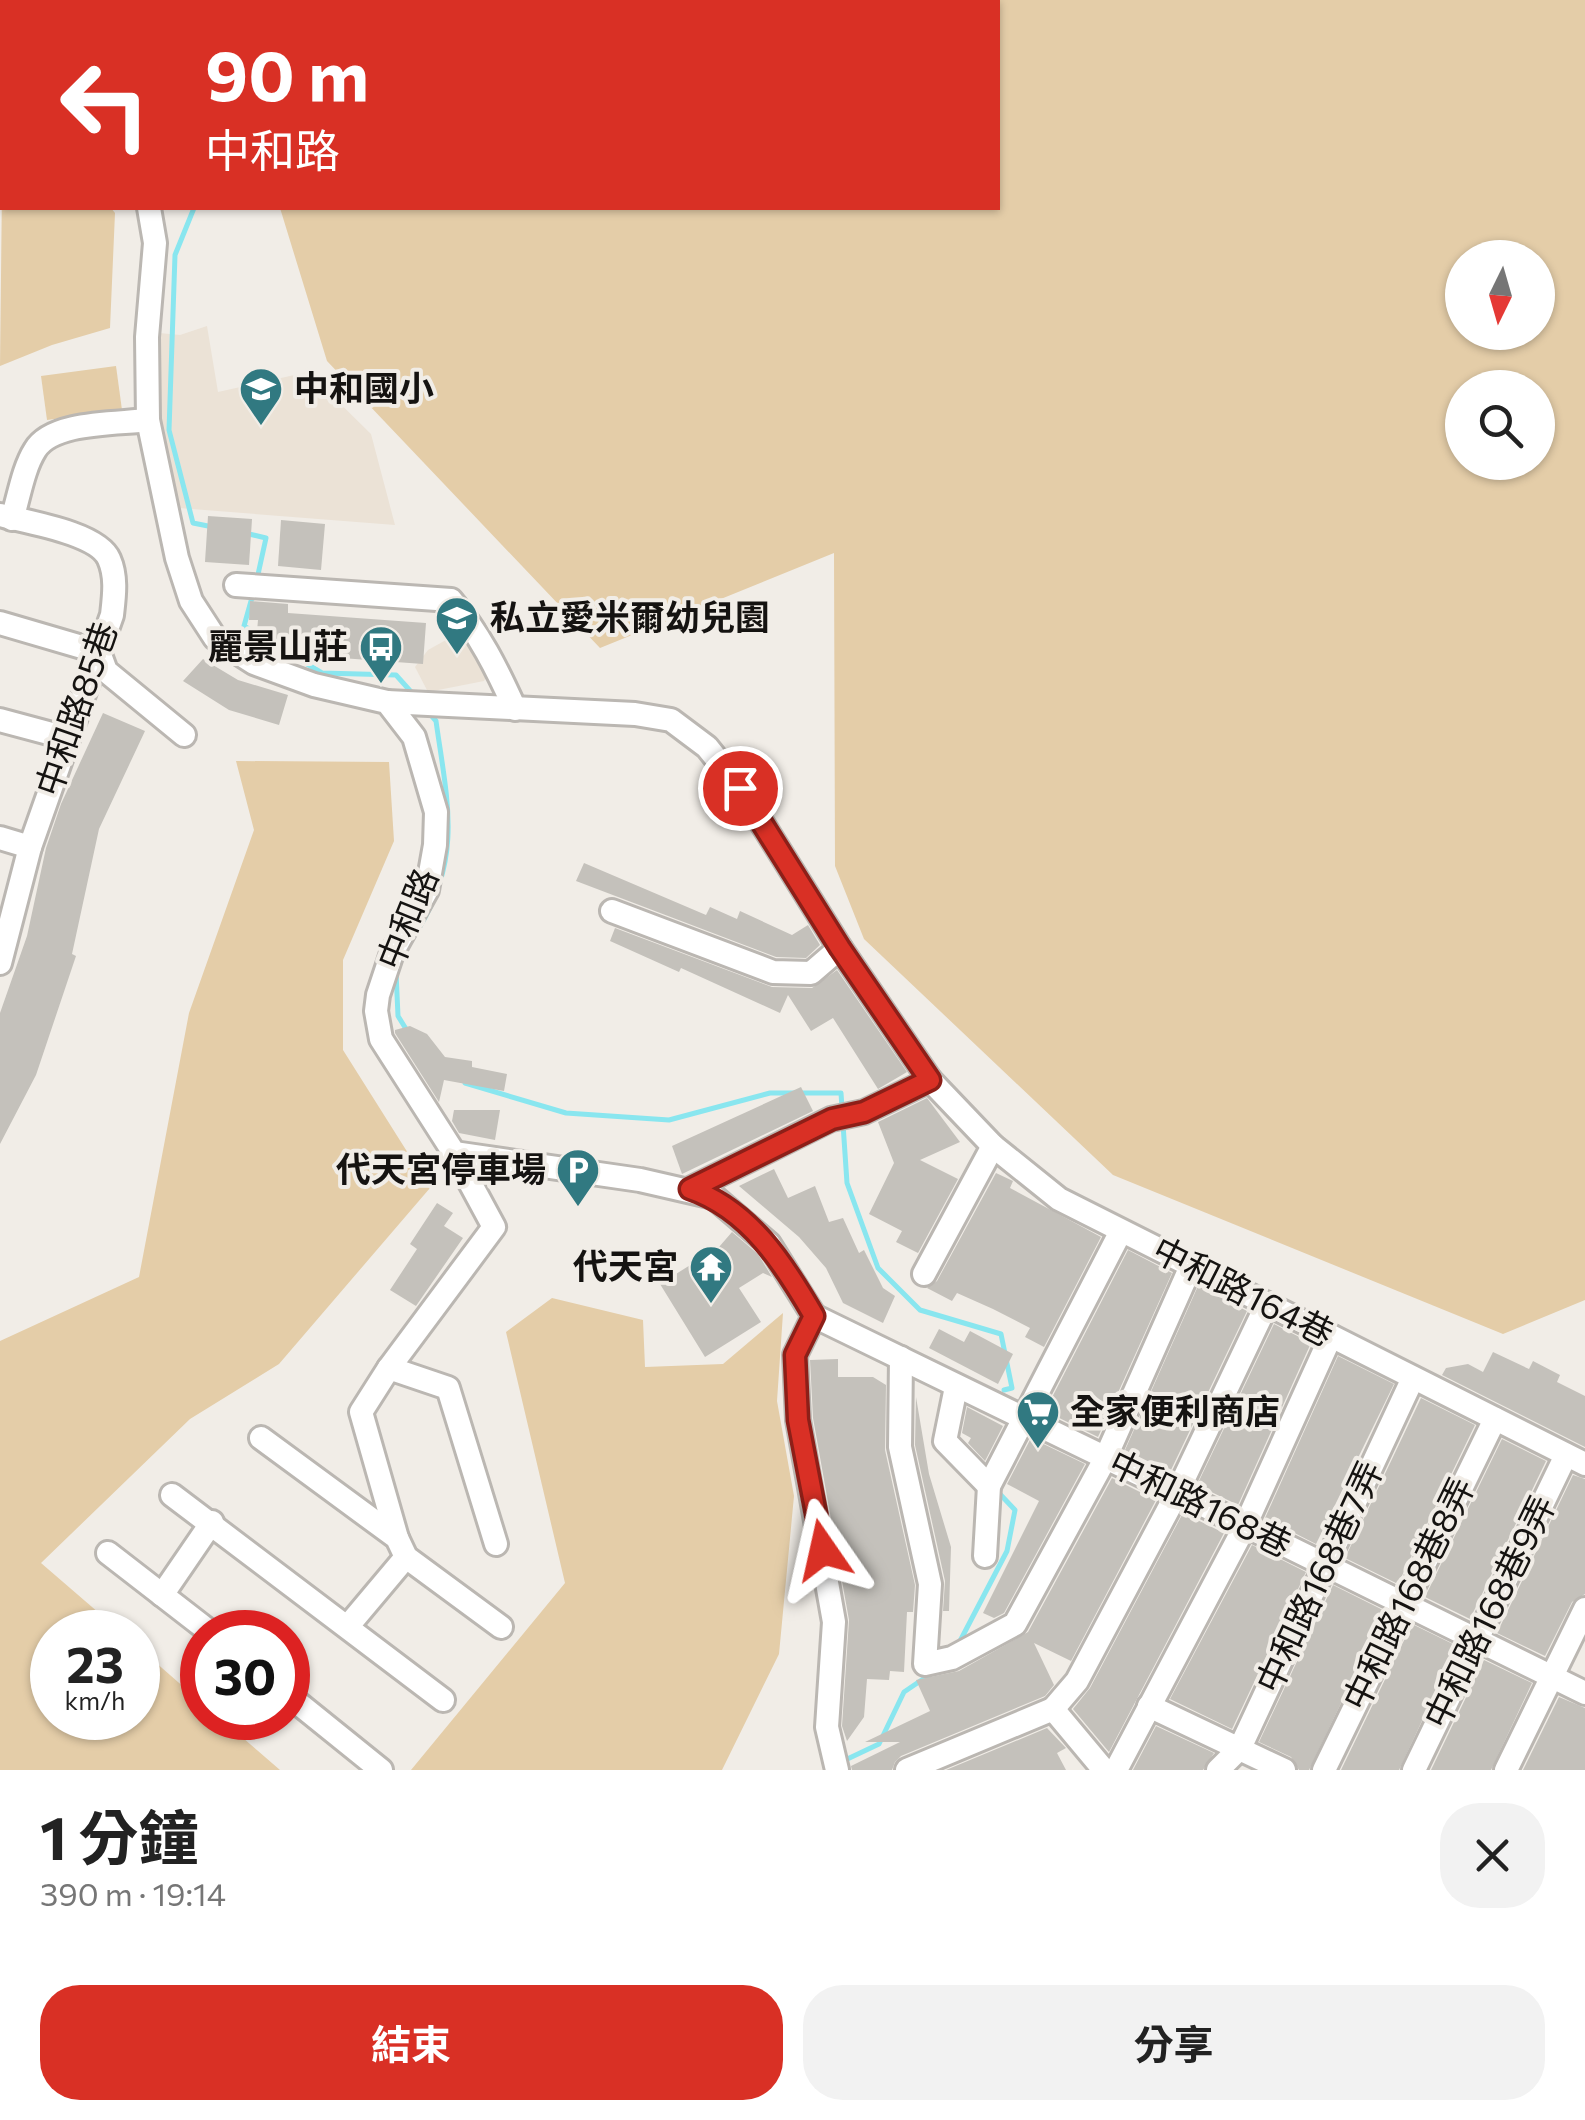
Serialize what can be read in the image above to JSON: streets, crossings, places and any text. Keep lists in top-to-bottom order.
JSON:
{
  "streets": {
    "street": [
      "中和路85巷",
      "中和路",
      "中和路164巷",
      "中和路168巷",
      "中和路168巷7弄",
      "中和路168巷8弄",
      "中和路168巷9弄"
    ]
  },
  "crossings": [
    ["中和路", "中和路164巷"],
    ["中和路164巷", "中和路168巷7弄"],
    ["中和路164巷", "中和路168巷8弄"],
    ["中和路164巷", "中和路168巷9弄"],
    ["中和路168巷", "中和路168巷7弄"],
    ["中和路168巷", "中和路168巷8弄"],
    ["中和路168巷", "中和路168巷9弄"]
  ],
  "places": {
    "school or university": ["中和國小", "私立愛米爾幼兒園"],
    "bus stop": ["麗景山莊"],
    "parking": ["代天宮停車場"],
    "temple": ["代天宮"],
    "supermarket": ["全家便利商店"]
  },
  "north": "bottom",
  "page": {
    "turn": ["90 m", "中和路"],
    "speed": "23 km/h",
    "limit": "30",
    "heading": ["1 分鐘", "390 m · 19:14"],
    "buttons": ["結束", "分享"]
  }
}
